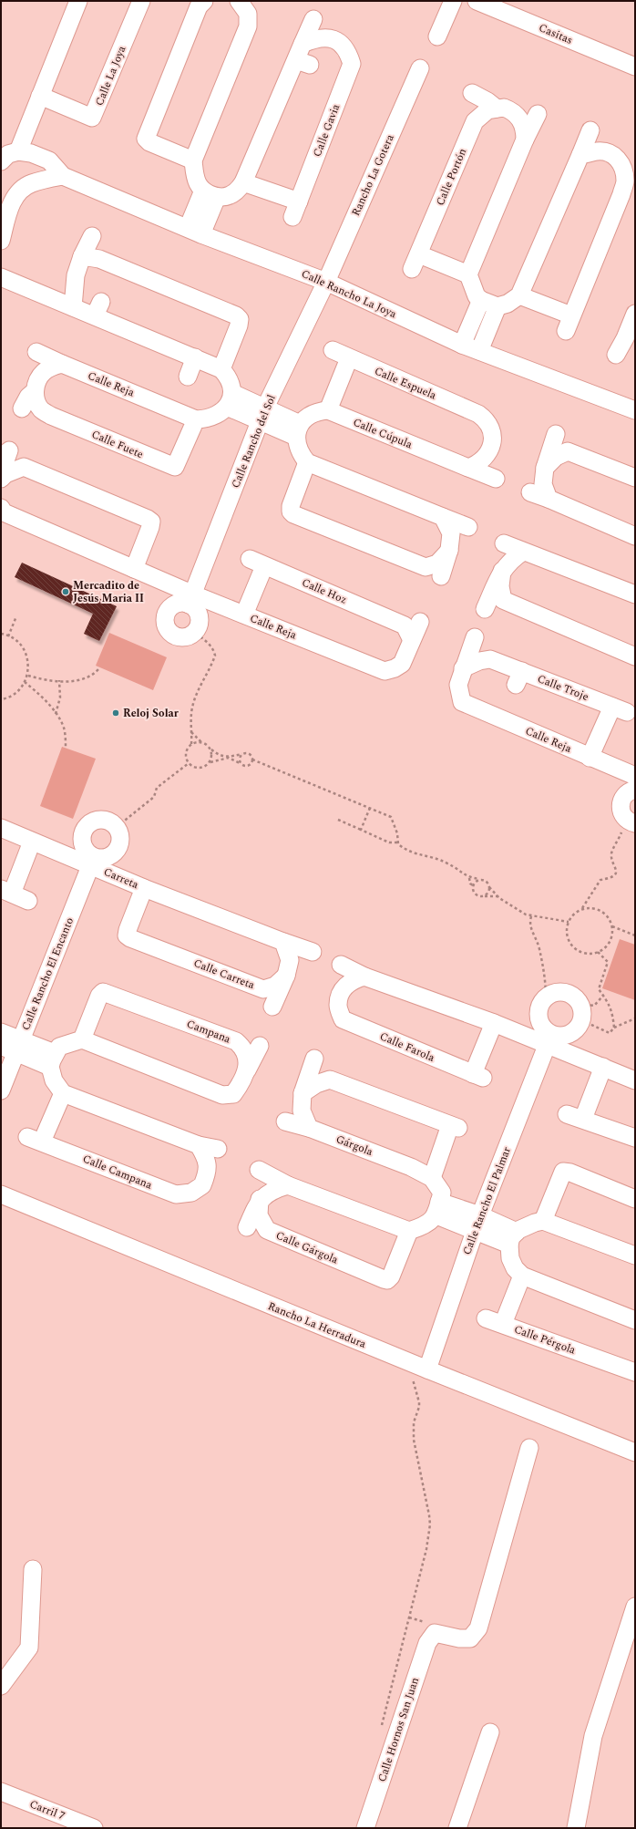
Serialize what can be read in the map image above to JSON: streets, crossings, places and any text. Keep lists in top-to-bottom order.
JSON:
{
  "streets": {
    "street": [
      "Casitas",
      "Calle La Joya",
      "Calle Gavia",
      "Rancho La Gotera",
      "Calle Portón",
      "Calle Rancho La Joya",
      "Calle Espuela",
      "Calle Reja",
      "Calle Cúpula",
      "Calle Rancho del Sol",
      "Calle Fuete",
      "Calle Hoz",
      "Calle Troje",
      "Carreta",
      "Calle Rancho El Encanto",
      "Calle Carreta",
      "Campana",
      "Calle Farola",
      "Gárgola",
      "Calle Campana",
      "Calle Rancho El Palmar",
      "Calle Gárgola",
      "Rancho La Herradura",
      "Calle Pérgola",
      "Calle Hornos San Juan",
      "Carril 7"
    ]
  },
  "crossings": [
    ["Rancho La Gotera", "Calle Rancho La Joya"],
    ["Rancho La Gotera", "Calle Rancho del Sol"],
    ["Calle Rancho La Joya", "Calle Rancho del Sol"],
    ["Calle Espuela", "Calle Cúpula"],
    ["Calle Reja", "Calle Rancho del Sol"],
    ["Calle Reja", "Calle Fuete"],
    ["Calle Reja", "Calle Hoz"],
    ["Calle Reja", "Calle Troje"],
    ["Carreta", "Calle Rancho El Encanto"],
    ["Carreta", "Calle Carreta"],
    ["Calle Rancho El Palmar", "Rancho La Herradura"]
  ],
  "places": ["Mercadito de Jesús Maria II", "Reloj Solar"]
}
